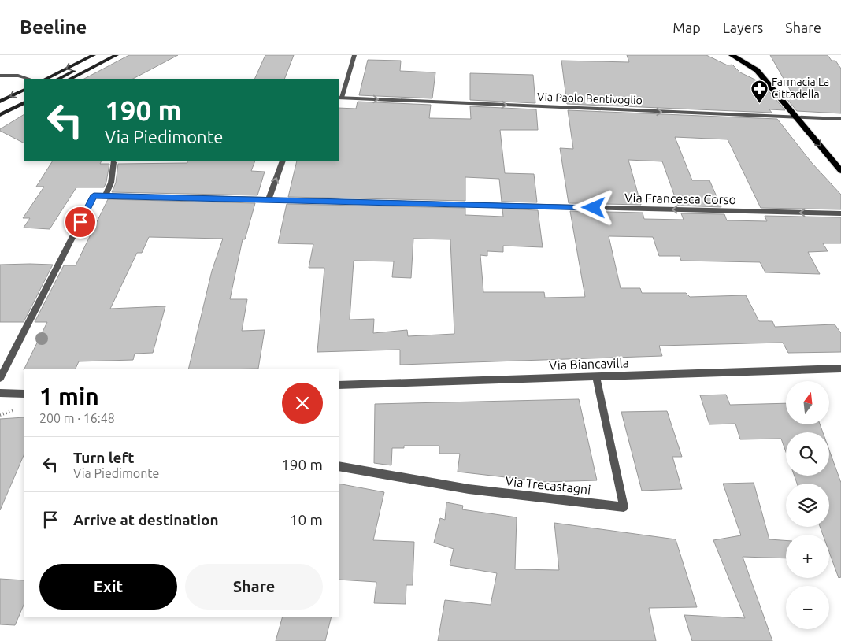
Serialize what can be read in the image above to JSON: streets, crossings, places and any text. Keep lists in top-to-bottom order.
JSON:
{
  "streets": {
    "street": [
      "Via Paolo Bentivoglio",
      "Via Francesca Corso",
      "Via Biancavilla",
      "Via Trecastagni"
    ]
  },
  "crossings": [
    ["Via Biancavilla", "Via Trecastagni"]
  ],
  "one_way": ["Via Paolo Bentivoglio", "Via Francesca Corso"],
  "places": {
    "pharmacy": ["Farmacia La Cittadella"]
  },
  "north": "top",
  "page": {
    "header": "Beeline",
    "nav": ["Map", "Layers", "Share"],
    "turn": ["190 m", "Via Piedimonte"],
    "heading": ["1 min", "200 m · 16:48"],
    "map_buttons": ["+", "−"],
    "list": [
      {
        "name": "Turn left",
        "note": "Via Piedimonte",
        "value": "190 m"
      },
      {
        "name": "Arrive at destination",
        "value": "10 m"
      }
    ],
    "buttons": ["Exit", "Share"]
  }
}
